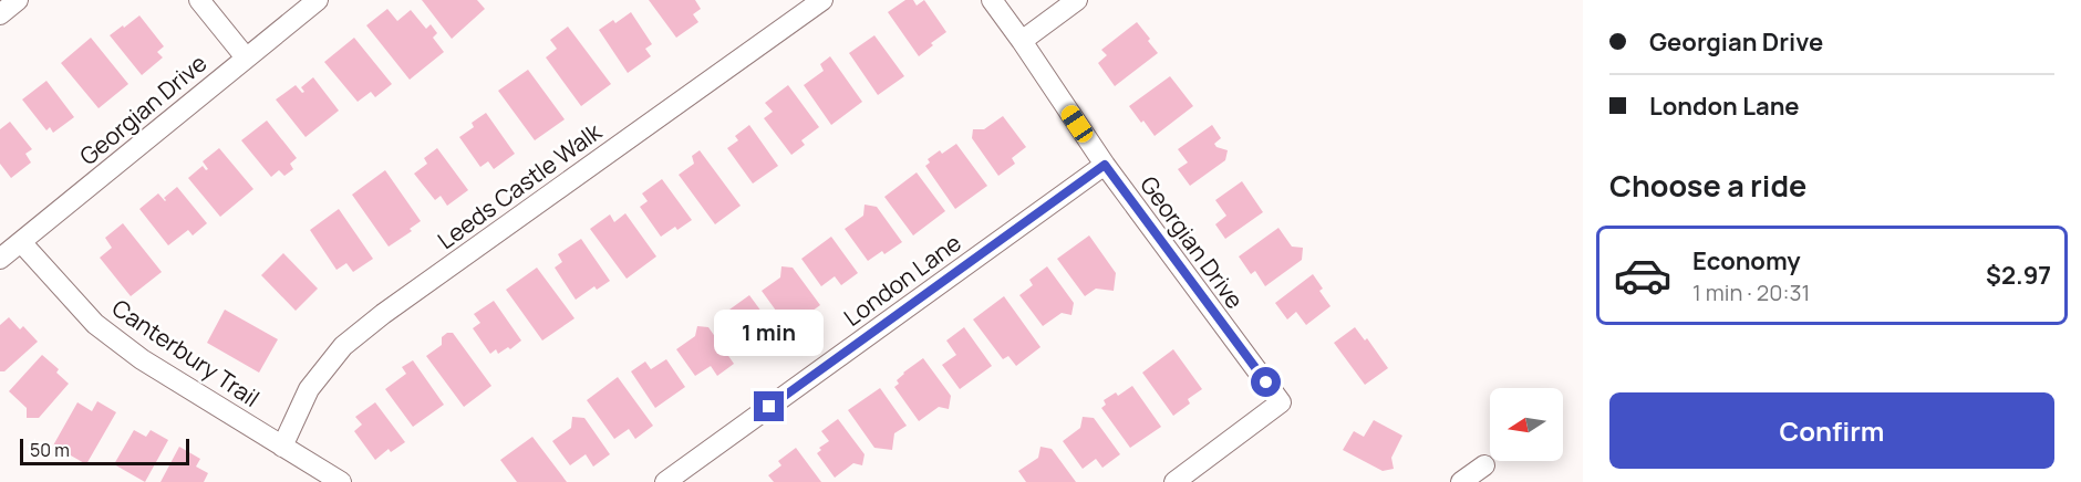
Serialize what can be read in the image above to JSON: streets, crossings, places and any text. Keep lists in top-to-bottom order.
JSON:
{
  "streets": {
    "street": [
      "Georgian Drive",
      "Leeds Castle Walk",
      "London Lane",
      "Canterbury Trail"
    ]
  },
  "crossings": [
    ["Georgian Drive", "London Lane"],
    ["Georgian Drive", "Canterbury Trail"],
    ["Leeds Castle Walk", "Canterbury Trail"]
  ],
  "scale_bar": "50 m",
  "north": "left",
  "page": {
    "banner": ["Georgian Drive", "London Lane"],
    "heading": "Choose a ride",
    "list": [
      {
        "name": "Economy",
        "note": "1 min · 20:31",
        "value": "$2.97"
      }
    ],
    "bubble": "1 min",
    "buttons": "Confirm",
    "scale": "50 m"
  }
}
